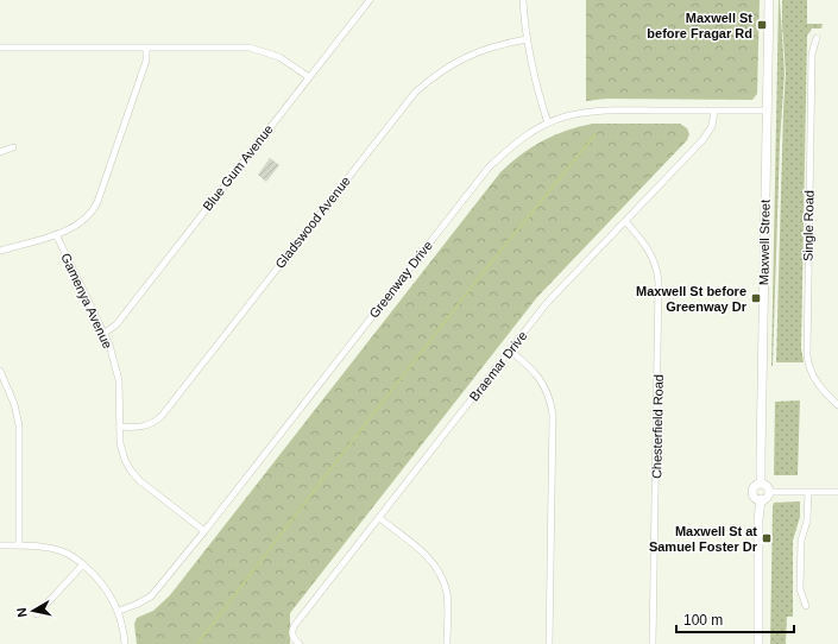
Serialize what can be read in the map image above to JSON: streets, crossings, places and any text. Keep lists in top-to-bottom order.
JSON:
{
  "streets": {
    "main road": ["Maxwell Street"],
    "street": [
      "Blue Gum Avenue",
      "Gladswood Avenue",
      "Single Road",
      "Greenway Drive",
      "Gamenya Avenue",
      "Braemar Drive",
      "Chesterfield Road"
    ]
  },
  "crossings": [
    ["Blue Gum Avenue", "Gamenya Avenue"],
    ["Gladswood Avenue", "Gamenya Avenue"],
    ["Maxwell Street", "Greenway Drive"],
    ["Greenway Drive", "Gamenya Avenue"],
    ["Greenway Drive", "Braemar Drive"],
    ["Braemar Drive", "Chesterfield Road"]
  ],
  "places": {
    "transit": ["Maxwell St before Fragar Rd", "Maxwell St before Greenway Dr", "Maxwell St at Samuel Foster Dr"]
  },
  "scale_bar": "100 m",
  "north": "left"
}
